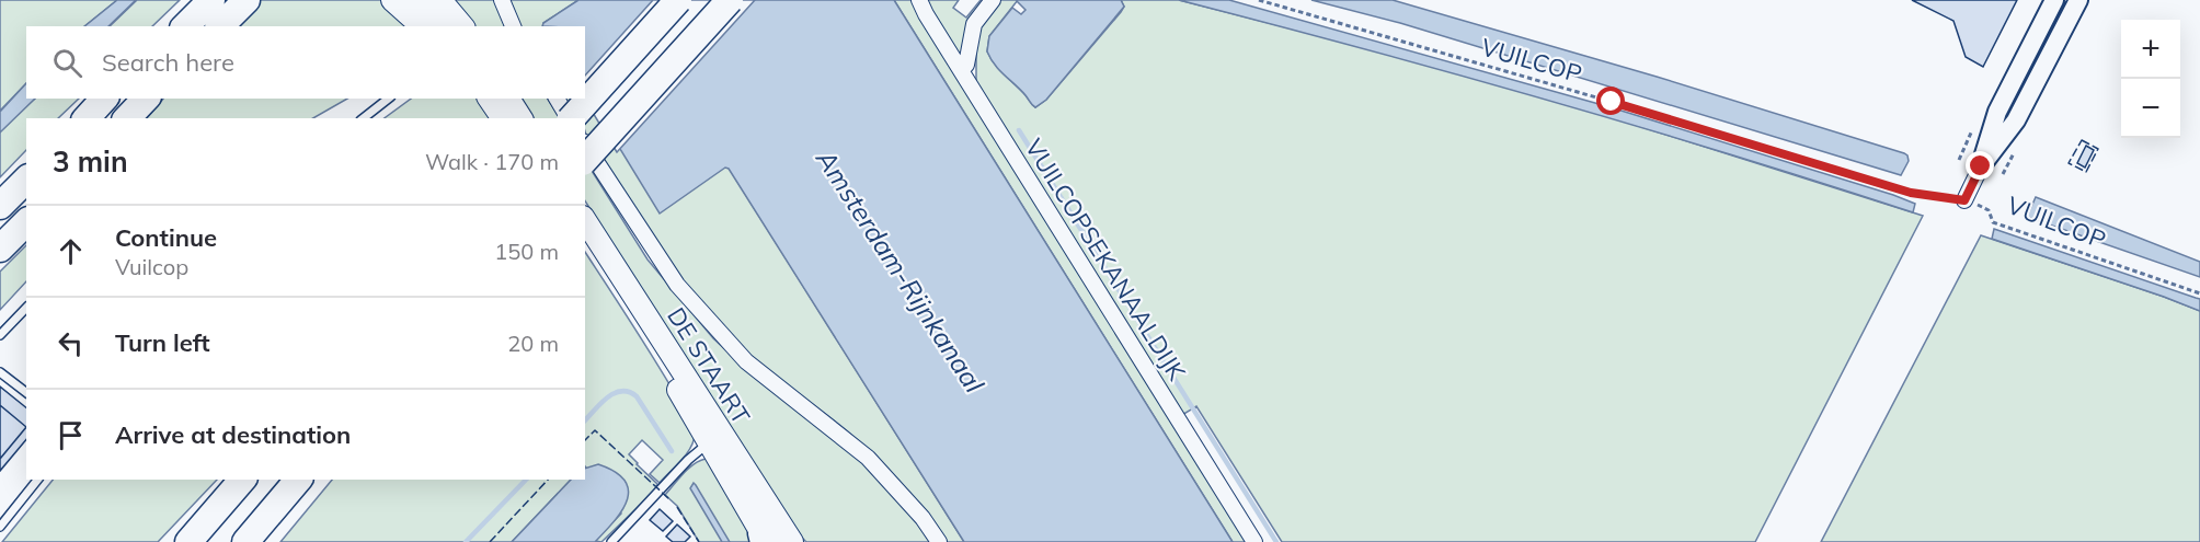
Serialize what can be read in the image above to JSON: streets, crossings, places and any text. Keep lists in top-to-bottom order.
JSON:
{
  "streets": {
    "main road": ["DE STAART"],
    "street": ["VUILCOPSEKANAALDIJK"],
    "path": ["VUILCOP"]
  },
  "water": ["Amsterdam-Rijnkanaal"],
  "page": {
    "map_buttons": ["+", "−"],
    "search": "Search here",
    "heading": ["3 min", "Walk · 170 m"],
    "list": [
      ["Continue", "Vuilcop", "150 m"],
      ["Turn left", "20 m"],
      "Arrive at destination"
    ]
  }
}
